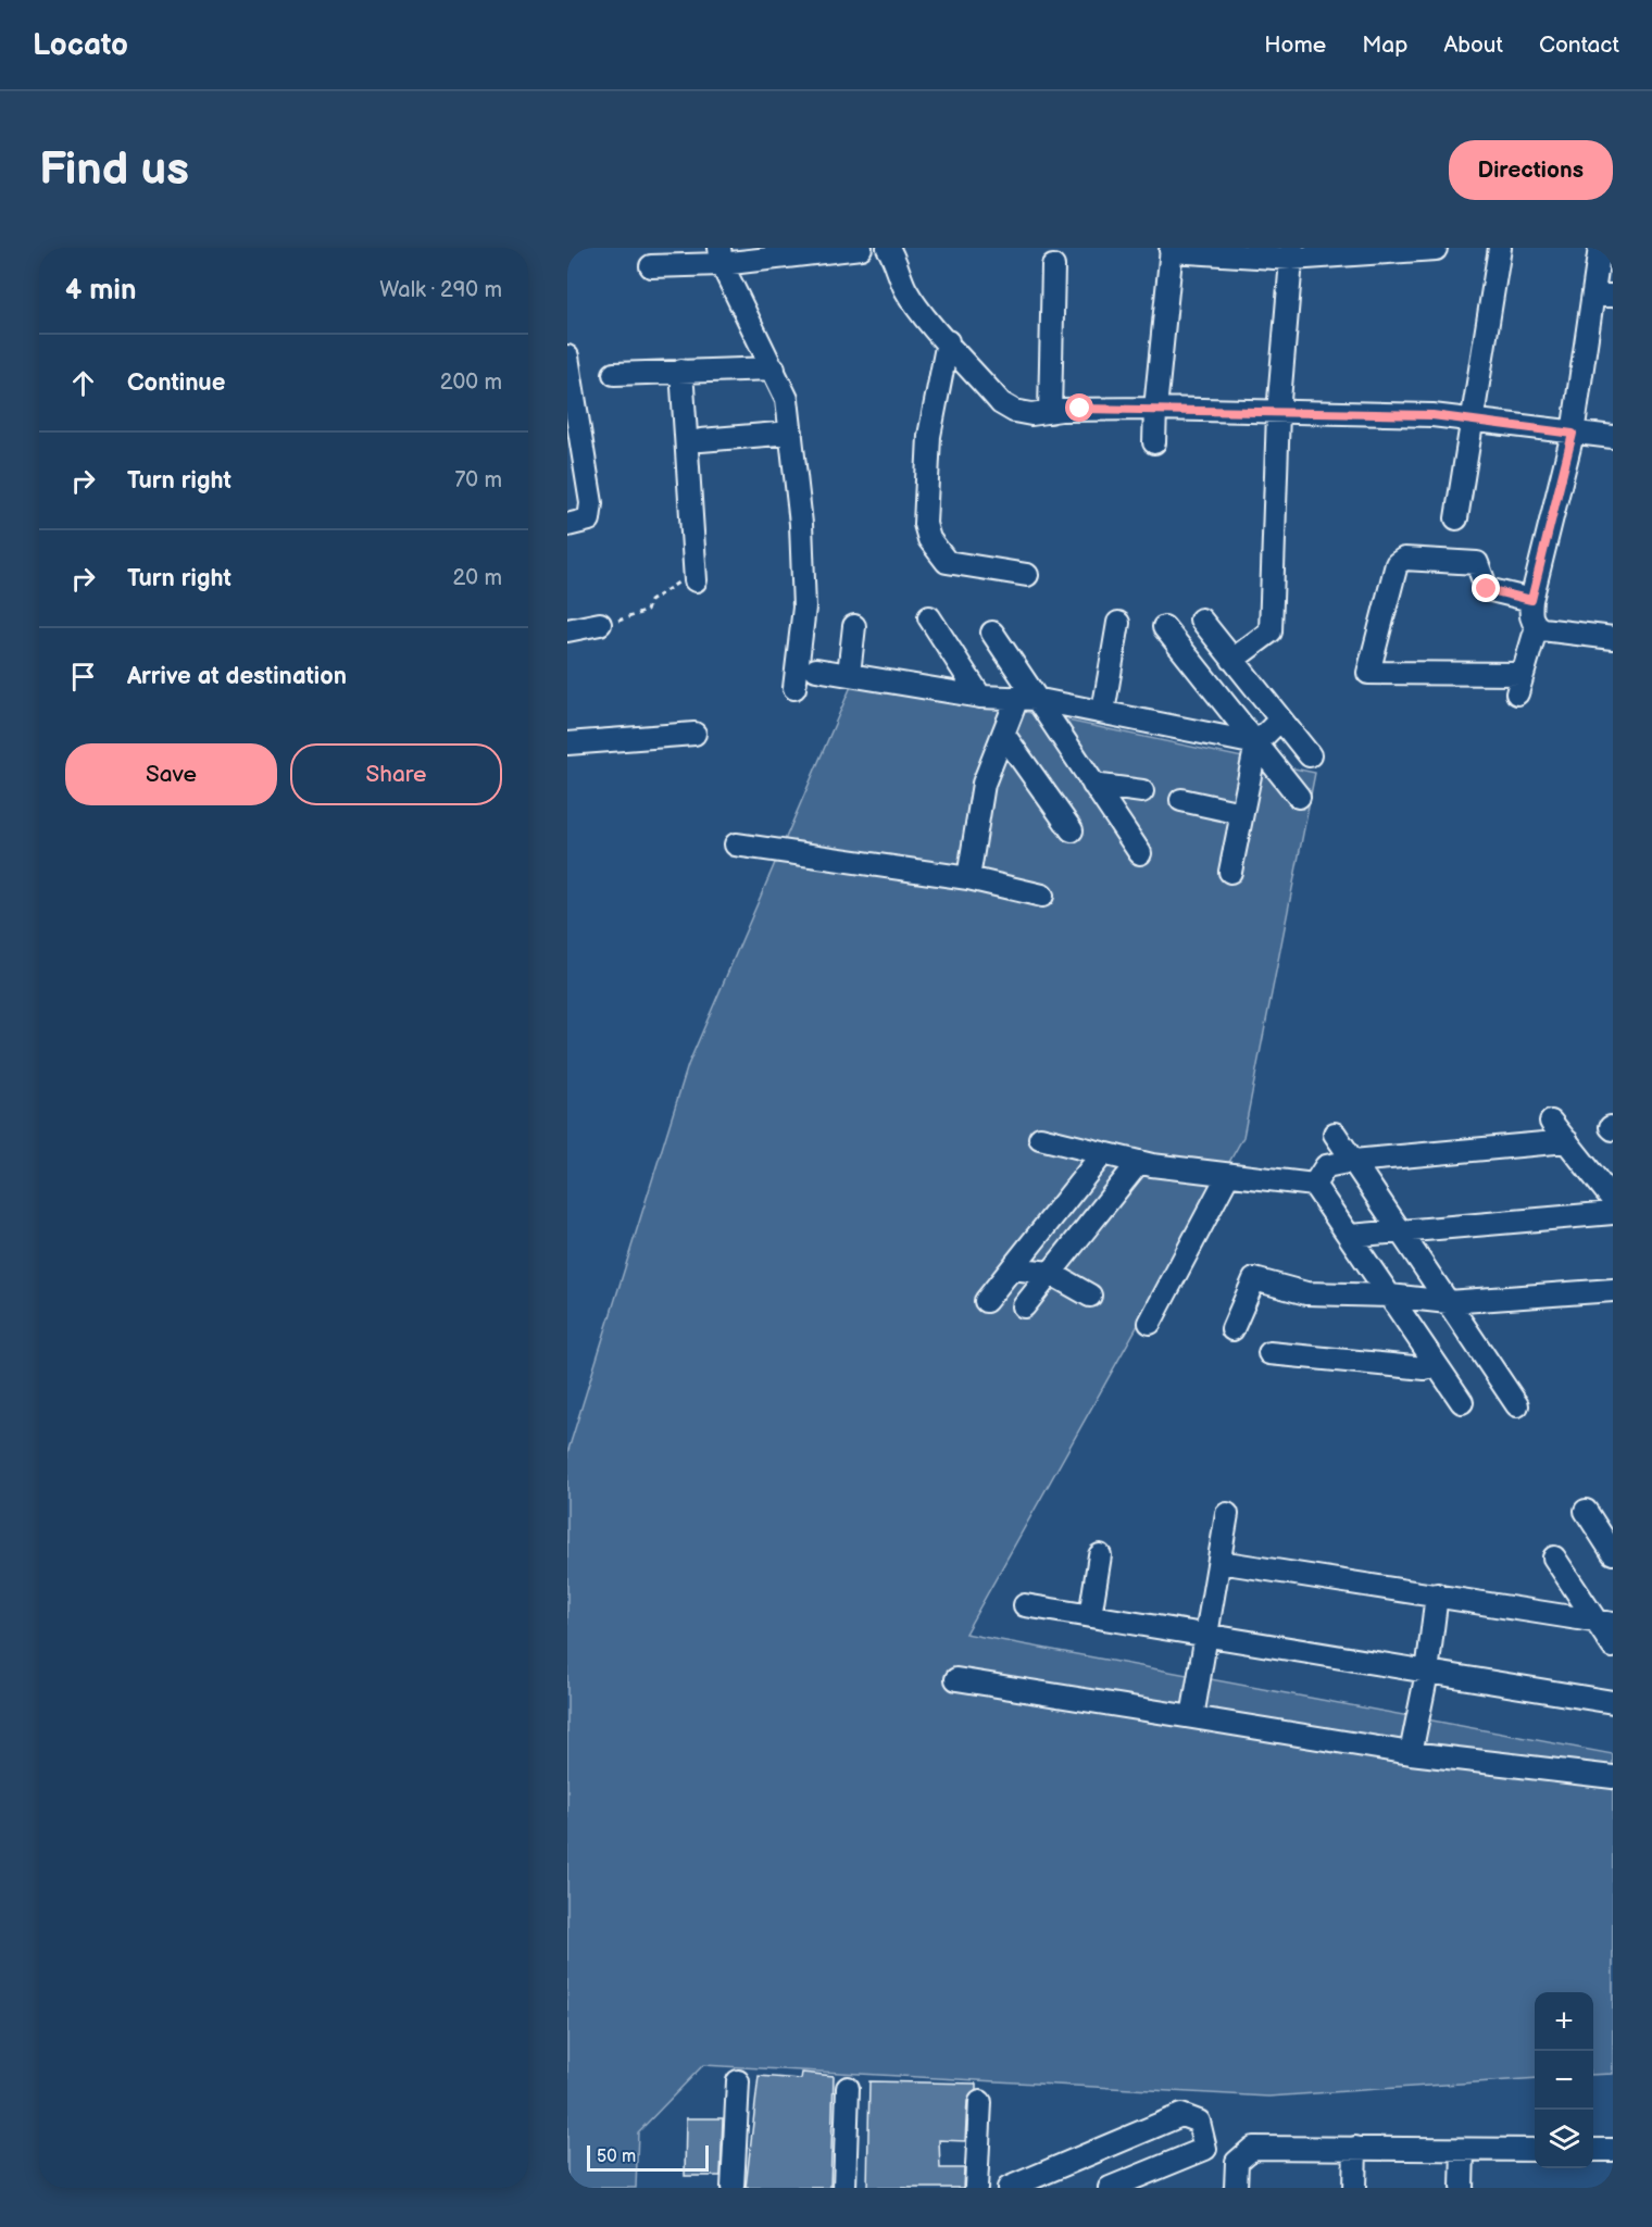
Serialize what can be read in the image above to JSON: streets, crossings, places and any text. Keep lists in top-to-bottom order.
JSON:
{
  "scale_bar": "50 m",
  "page": {
    "header": "Locato",
    "nav": [
      "Home",
      "Map",
      "About",
      "Contact"
    ],
    "buttons": [
      "Directions",
      ["Save", "Share"]
    ],
    "title": "Find us",
    "heading": ["4 min", "Walk · 290 m"],
    "list": [
      ["Continue", "200 m"],
      ["Turn right", "70 m"],
      ["Turn right", "20 m"],
      "Arrive at destination"
    ],
    "map_buttons": ["+", "−"],
    "scale": "50 m"
  }
}
